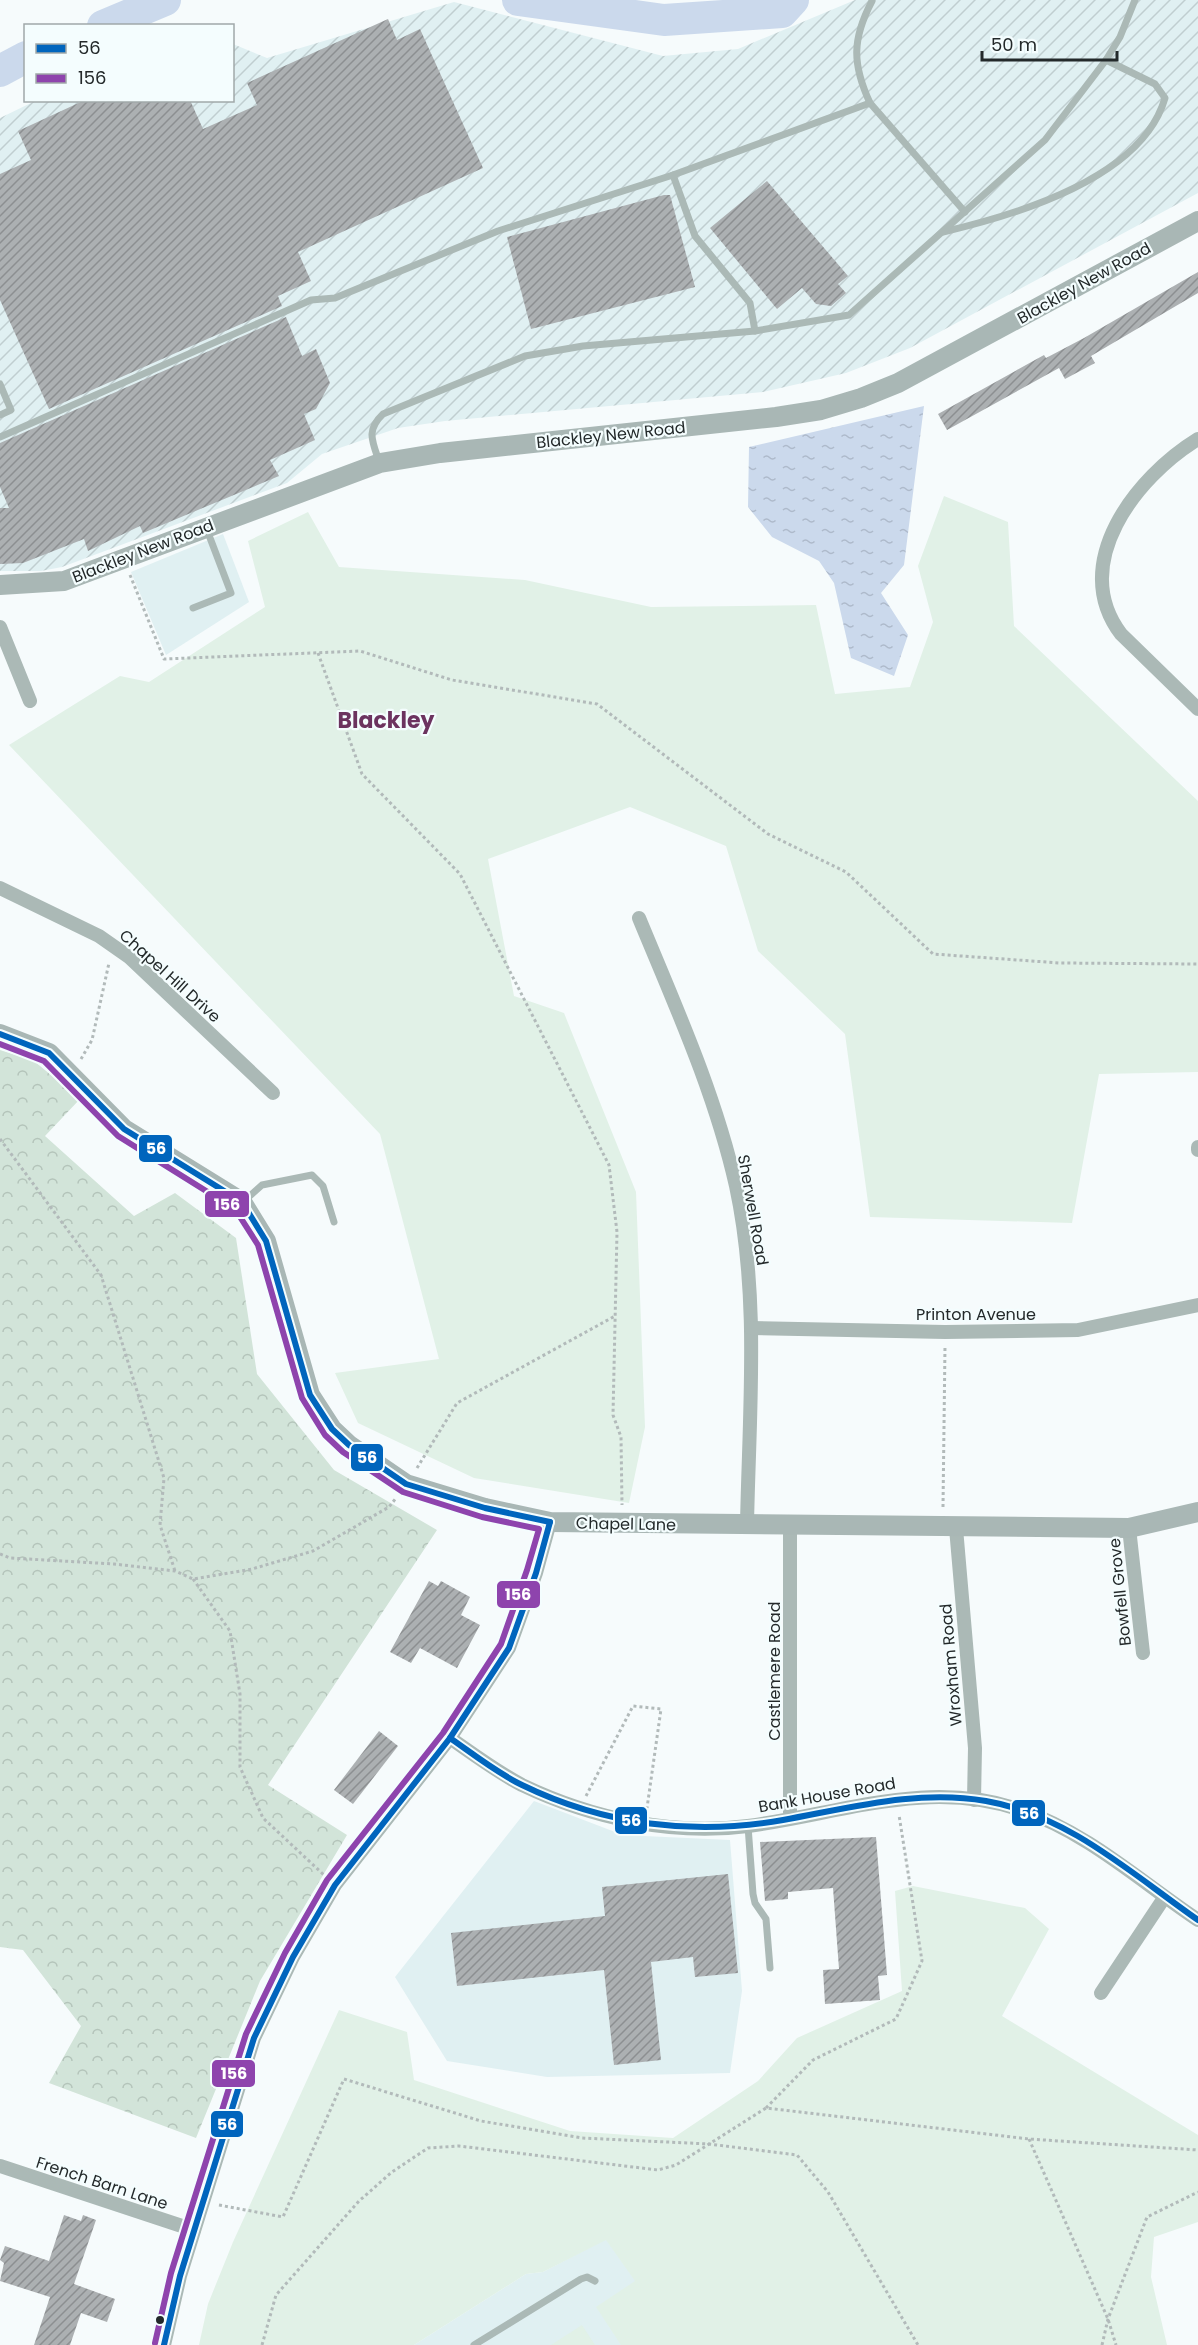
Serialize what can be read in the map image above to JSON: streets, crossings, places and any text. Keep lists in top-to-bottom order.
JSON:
{
  "streets": {
    "street": [
      "Blackley New Road",
      "Chapel Hill Drive",
      "Sherwell Road",
      "Printon Avenue",
      "Chapel Lane",
      "Bowfell Grove",
      "Wroxham Road",
      "Castlemere Road",
      "Bank House Road",
      "French Barn Lane"
    ]
  },
  "crossings": [
    ["Sherwell Road", "Printon Avenue"],
    ["Sherwell Road", "Chapel Lane"],
    ["Chapel Lane", "Bowfell Grove"],
    ["Chapel Lane", "Wroxham Road"],
    ["Chapel Lane", "Castlemere Road"],
    ["Wroxham Road", "Bank House Road"],
    ["Castlemere Road", "Bank House Road"]
  ],
  "districts": ["Blackley"],
  "lines": ["transit line 56", "transit line 156"],
  "legend": ["56", "156"],
  "scale_bar": "50 m"
}
